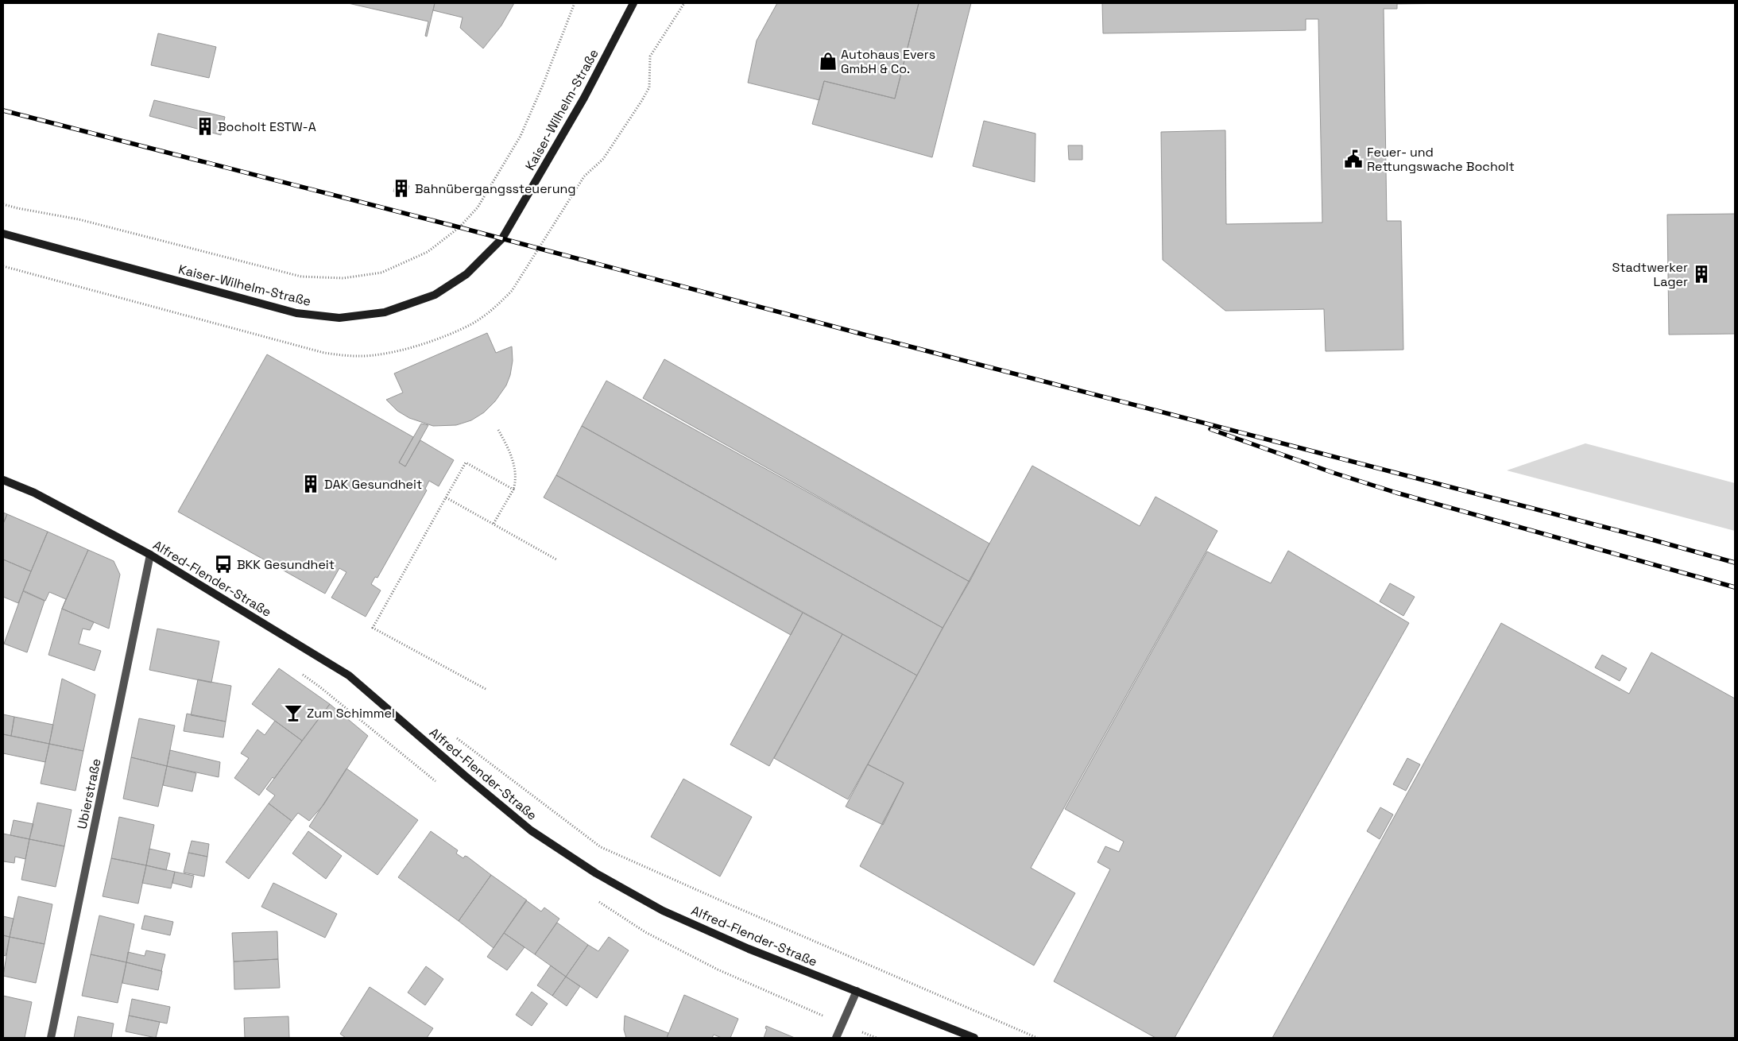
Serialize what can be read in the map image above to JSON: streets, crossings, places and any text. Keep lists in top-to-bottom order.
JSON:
{
  "streets": {
    "street": ["Kaiser-Wilhelm-Straße", "Alfred-Flender-Straße", "Ubierstraße"]
  },
  "crossings": [
    ["Alfred-Flender-Straße", "Ubierstraße"]
  ],
  "places": {
    "shop": ["Autohaus Evers GmbH & Co."],
    "building": [
      "Bocholt ESTW-A",
      "Bahnübergangssteuerung",
      "Stadtwerker Lager",
      "DAK Gesundheit"
    ],
    "public building": ["Feuer- und Rettungswache Bocholt"],
    "bus stop": ["BKK Gesundheit"],
    "bar": ["Zum Schimmel"]
  }
}
